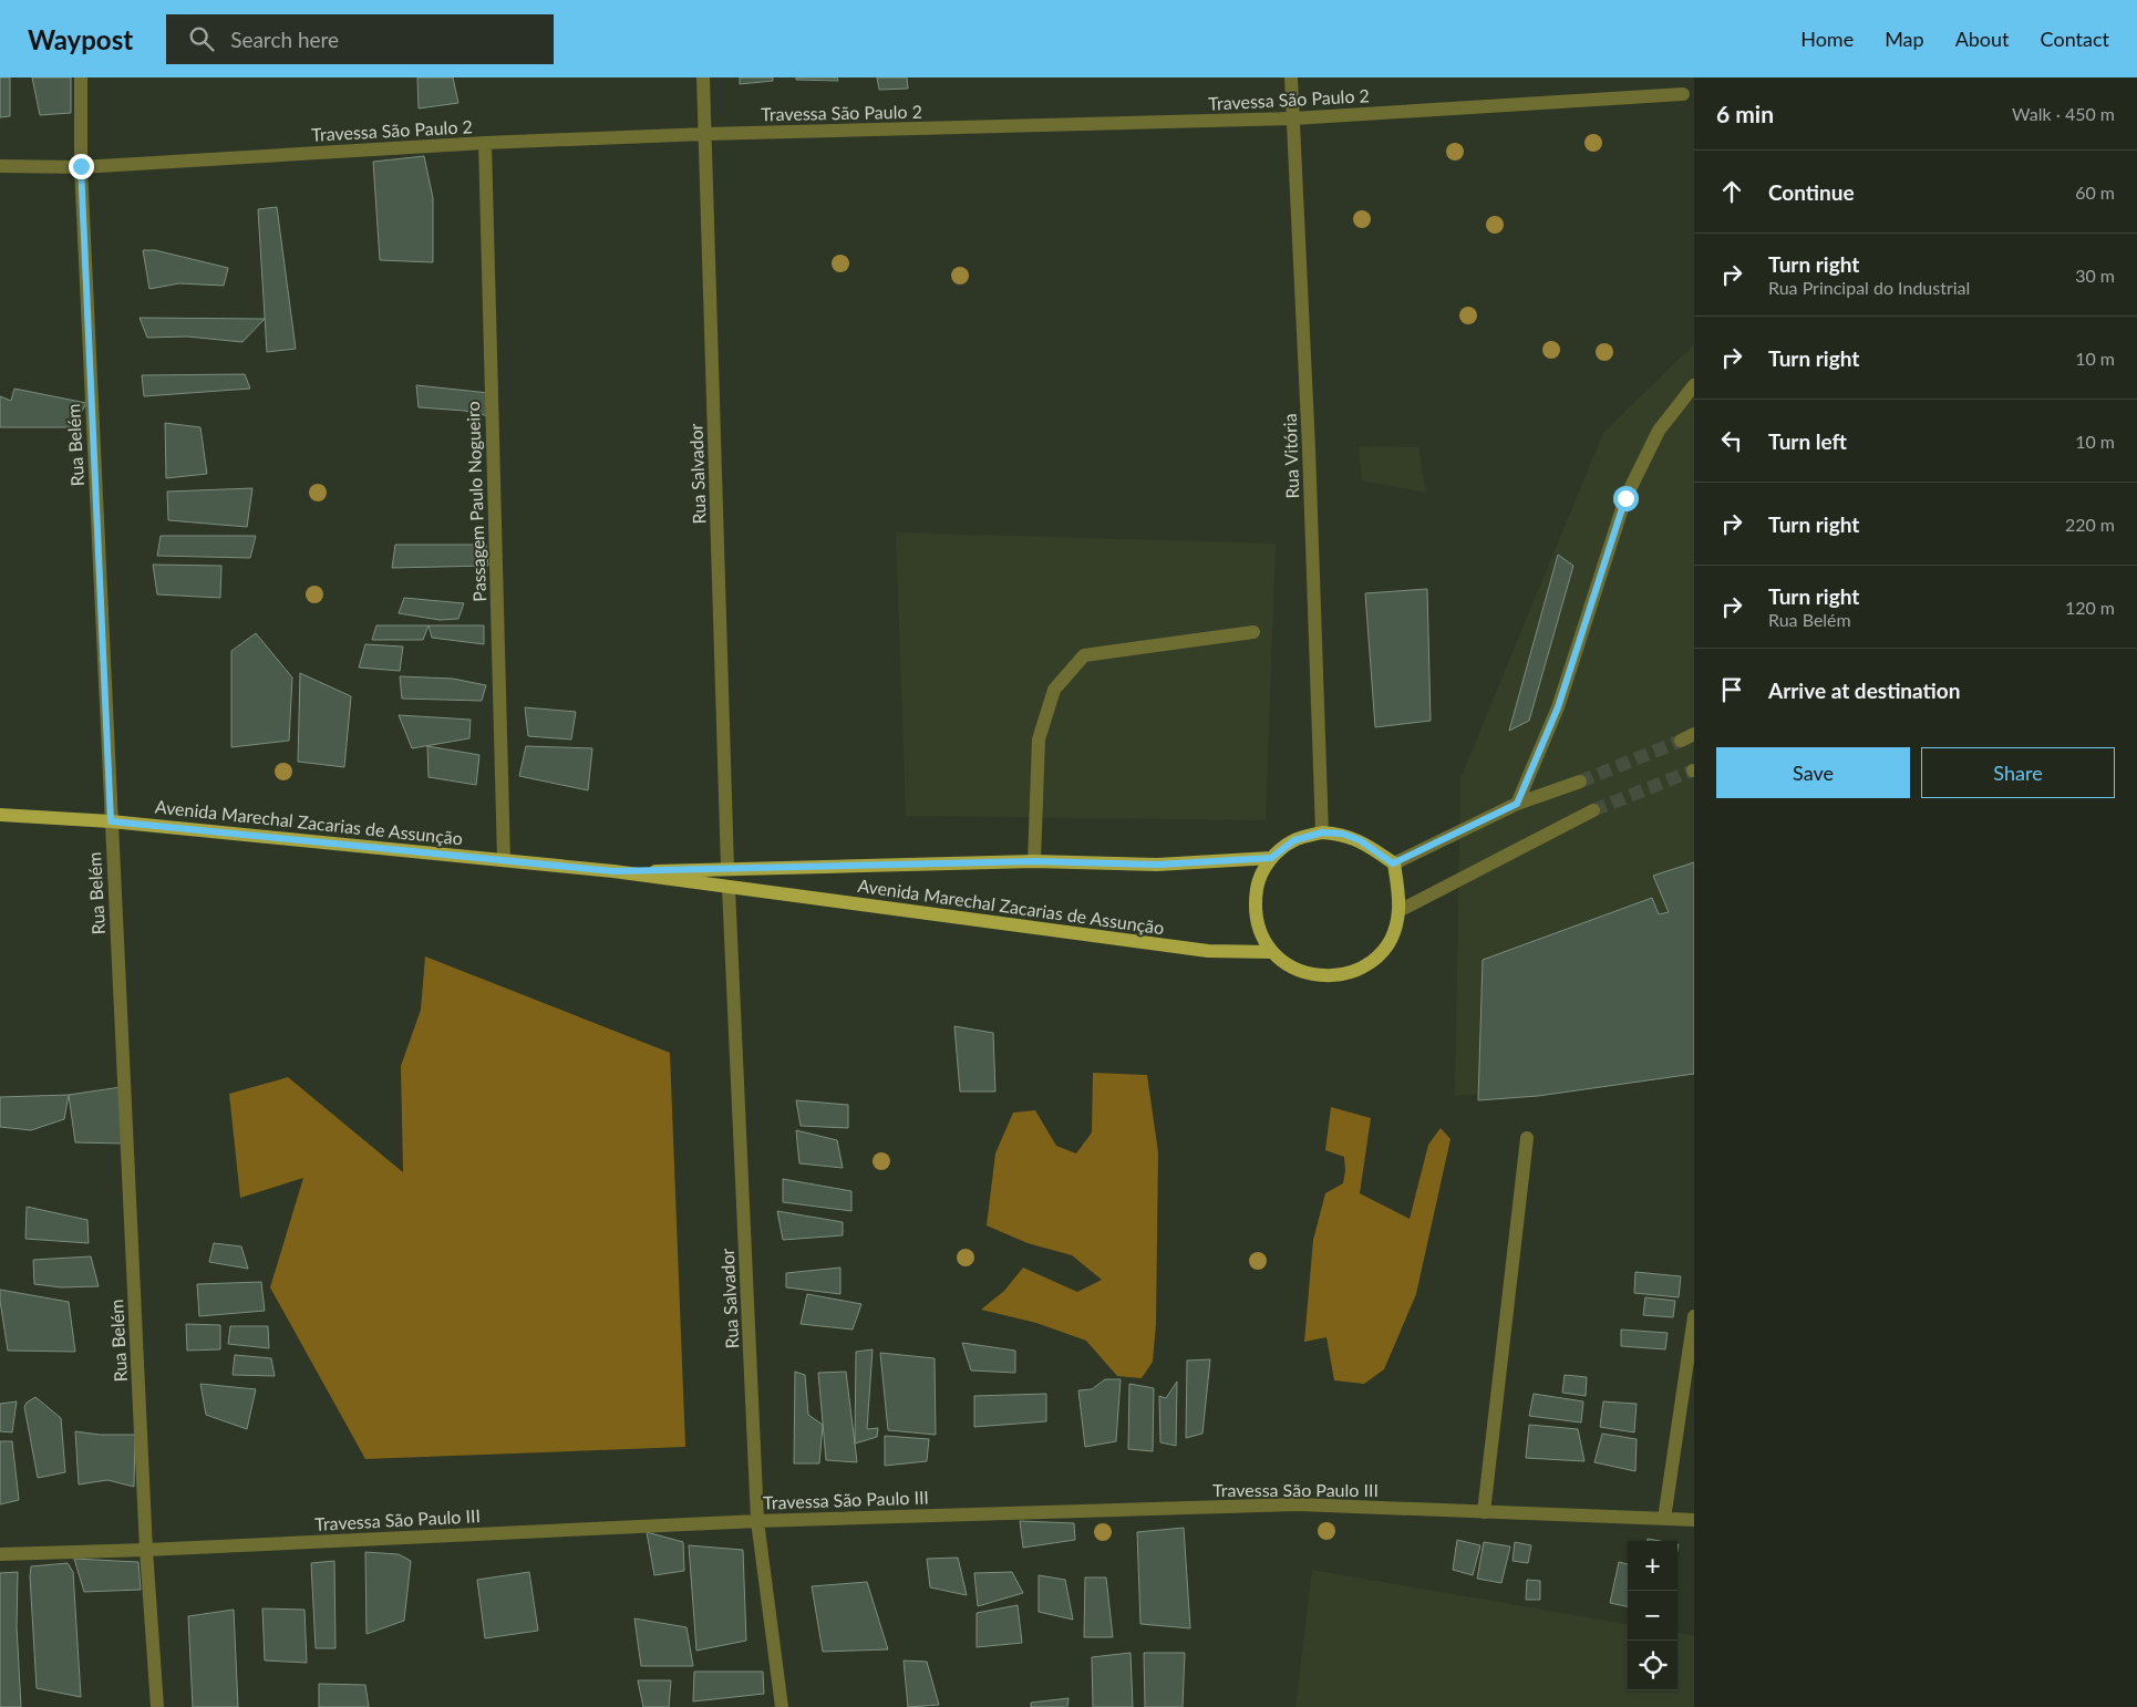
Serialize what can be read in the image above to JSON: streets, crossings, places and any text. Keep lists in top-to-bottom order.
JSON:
{
  "streets": {
    "main road": ["Avenida Marechal Zacarias de Assunção"],
    "street": [
      "Travessa São Paulo 2",
      "Rua Belém",
      "Rua Vitória",
      "Rua Salvador",
      "Passagem Paulo Nogueiro",
      "Travessa São Paulo III"
    ]
  },
  "crossings": [
    ["Travessa São Paulo 2", "Rua Belém"],
    ["Travessa São Paulo 2", "Rua Vitória"],
    ["Travessa São Paulo 2", "Rua Salvador"],
    ["Travessa São Paulo 2", "Passagem Paulo Nogueiro"],
    ["Rua Belém", "Avenida Marechal Zacarias de Assunção"],
    ["Rua Belém", "Travessa São Paulo III"],
    ["Rua Vitória", "Avenida Marechal Zacarias de Assunção"],
    ["Rua Salvador", "Avenida Marechal Zacarias de Assunção"],
    ["Rua Salvador", "Travessa São Paulo III"],
    ["Passagem Paulo Nogueiro", "Avenida Marechal Zacarias de Assunção"]
  ],
  "page": {
    "header": "Waypost",
    "search": "Search here",
    "nav": [
      "Home",
      "Map",
      "About",
      "Contact"
    ],
    "heading": ["6 min", "Walk · 450 m"],
    "list": [
      ["Continue", "60 m"],
      ["Turn right", "Rua Principal do Industrial", "30 m"],
      ["Turn right", "10 m"],
      ["Turn left", "10 m"],
      ["Turn right", "220 m"],
      ["Turn right", "Rua Belém", "120 m"],
      "Arrive at destination"
    ],
    "buttons": ["Save", "Share"],
    "map_buttons": ["+", "−"]
  }
}
